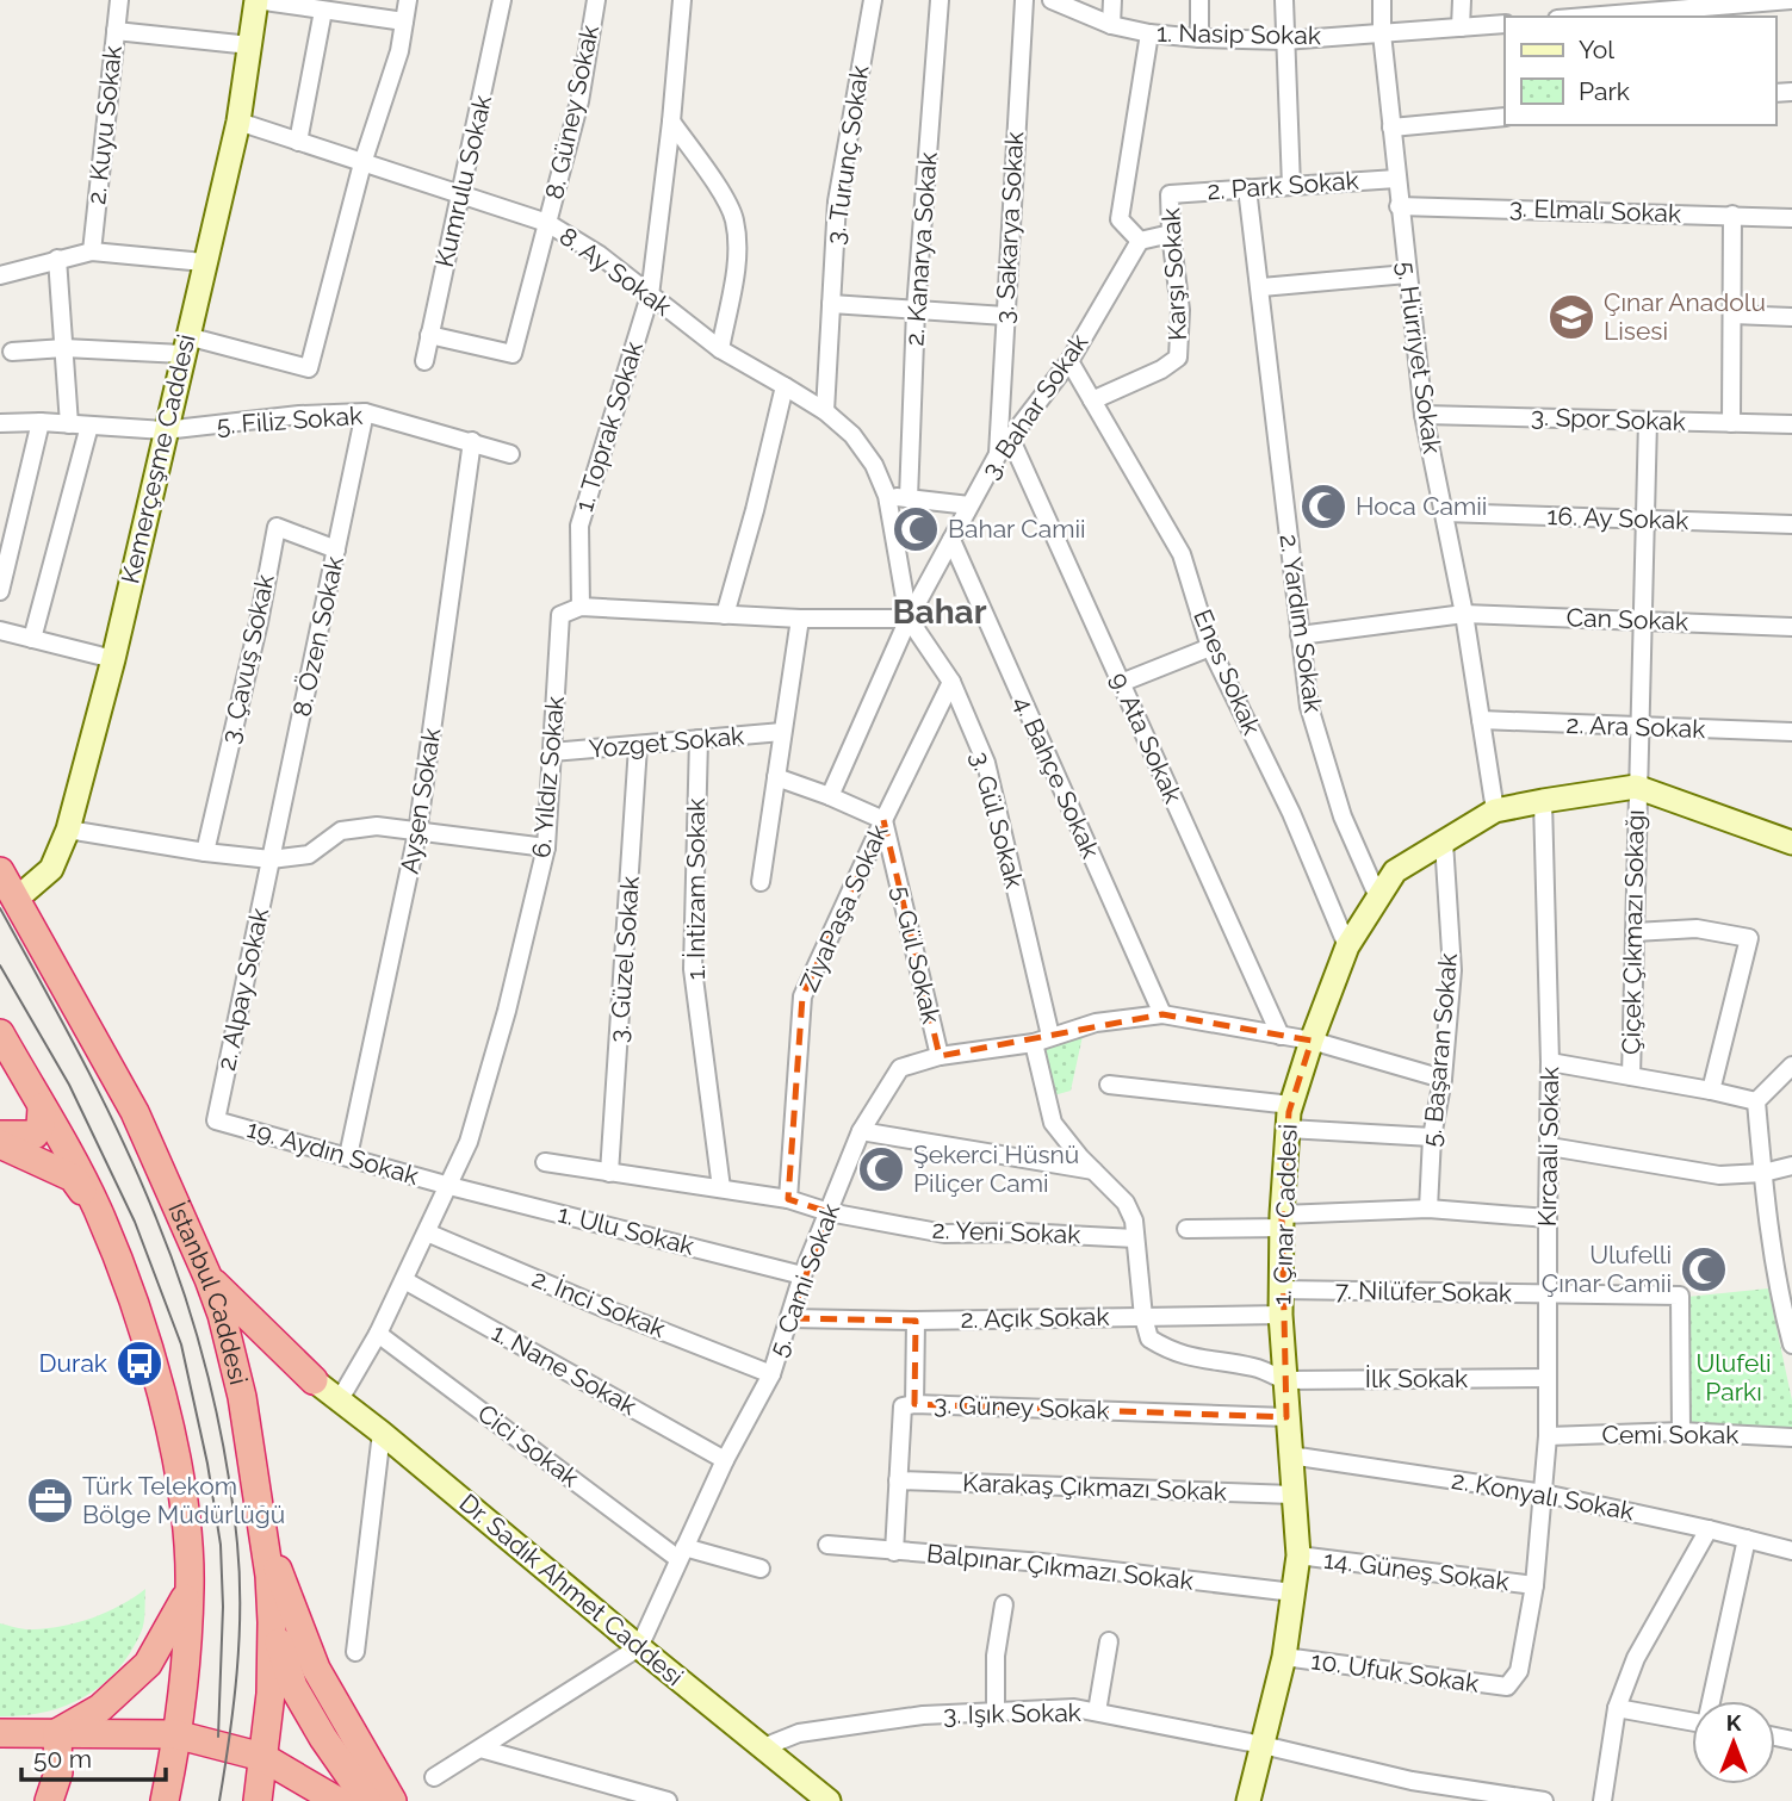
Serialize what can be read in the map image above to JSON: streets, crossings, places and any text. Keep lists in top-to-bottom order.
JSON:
{
  "streets": {
    "highway": ["İstanbul Caddesi"],
    "main road": ["Kemerçeşme Caddesi", "1. Çınar Caddesi", "Dr. Sadık Ahmet Caddesi"],
    "street": [
      "1. Nasip Sokak",
      "8. Güney Sokak",
      "2. Kuyu Sokak",
      "3. Turunç Sokak",
      "Kumrulu Sokak",
      "2. Park Sokak",
      "3. Elmalı Sokak",
      "3. Sakarya Sokak",
      "2. Kanarya Sokak",
      "8. Ay Sokak",
      "Karşı Sokak",
      "5. Hürriyet Sokak",
      "3. Bahar Sokak",
      "3. Spor Sokak",
      "5. Filiz Sokak",
      "1. Toprak Sokak",
      "16. Ay Sokak",
      "Can Sokak",
      "2. Yardım Sokak",
      "8. Özen Sokak",
      "3. Çavuş Sokak",
      "Enes Sokak",
      "2. Ara Sokak",
      "9. Ata Sokak",
      "Yozget Sokak",
      "6. Yıldız Sokak",
      "4. Bahçe Sokak",
      "Ayşen Sokak",
      "3. Gül Sokak",
      "1. İntizam Sokak",
      "ZiyaPaşa Sokak",
      "Çiçek Çıkmazı Sokağı",
      "5. Gül Sokak",
      "3. Güzel Sokak",
      "2. Alpay Sokak",
      "5. Başaran Sokak",
      "Kırcaali Sokak",
      "19. Aydın Sokak",
      "1. Ulu Sokak",
      "2. Yeni Sokak",
      "5. Cami Sokak",
      "7. Nilüfer Sokak",
      "2. İnci Sokak",
      "2. Açık Sokak",
      "1. Nane Sokak",
      "İlk Sokak",
      "3. Güney Sokak",
      "Cemi Sokak",
      "Cici Sokak",
      "Karakaş Çıkmazı Sokak",
      "2. Konyalı Sokak",
      "Balpınar Çıkmazı Sokak",
      "14. Güneş Sokak",
      "10. Ufuk Sokak",
      "3. Işık Sokak"
    ]
  },
  "crossings": [
    ["1. Nasip Sokak", "5. Hürriyet Sokak"],
    ["8. Güney Sokak", "Kumrulu Sokak"],
    ["8. Güney Sokak", "8. Ay Sokak"],
    ["3. Turunç Sokak", "8. Ay Sokak"],
    ["Kumrulu Sokak", "8. Ay Sokak"],
    ["2. Park Sokak", "Karşı Sokak"],
    ["2. Park Sokak", "5. Hürriyet Sokak"],
    ["2. Park Sokak", "2. Yardım Sokak"],
    ["3. Elmalı Sokak", "5. Hürriyet Sokak"],
    ["3. Sakarya Sokak", "3. Bahar Sokak"],
    ["8. Ay Sokak", "3. Bahar Sokak"],
    ["8. Ay Sokak", "1. Toprak Sokak"],
    ["8. Ay Sokak", "Kemerçeşme Caddesi"],
    ["8. Ay Sokak", "3. Gül Sokak"],
    ["Karşı Sokak", "Enes Sokak"],
    ["5. Hürriyet Sokak", "3. Spor Sokak"],
    ["5. Hürriyet Sokak", "16. Ay Sokak"],
    ["5. Hürriyet Sokak", "Can Sokak"],
    ["5. Hürriyet Sokak", "2. Ara Sokak"],
    ["5. Hürriyet Sokak", "1. Çınar Caddesi"],
    ["3. Bahar Sokak", "Enes Sokak"],
    ["3. Bahar Sokak", "9. Ata Sokak"],
    ["3. Bahar Sokak", "4. Bahçe Sokak"],
    ["3. Bahar Sokak", "3. Gül Sokak"],
    ["3. Spor Sokak", "Çiçek Çıkmazı Sokağı"],
    ["5. Filiz Sokak", "Kemerçeşme Caddesi"],
    ["5. Filiz Sokak", "8. Özen Sokak"],
    ["5. Filiz Sokak", "Ayşen Sokak"],
    ["1. Toprak Sokak", "6. Yıldız Sokak"],
    ["Kemerçeşme Caddesi", "İstanbul Caddesi"],
    ["16. Ay Sokak", "Çiçek Çıkmazı Sokağı"],
    ["Can Sokak", "2. Yardım Sokak"],
    ["Can Sokak", "Çiçek Çıkmazı Sokağı"],
    ["2. Yardım Sokak", "1. Çınar Caddesi"],
    ["8. Özen Sokak", "3. Çavuş Sokak"],
    ["8. Özen Sokak", "2. Alpay Sokak"],
    ["Enes Sokak", "1. Çınar Caddesi"],
    ["2. Ara Sokak", "Çiçek Çıkmazı Sokağı"],
    ["9. Ata Sokak", "5. Cami Sokak"],
    ["Yozget Sokak", "6. Yıldız Sokak"],
    ["Yozget Sokak", "1. İntizam Sokak"],
    ["Yozget Sokak", "3. Güzel Sokak"],
    ["6. Yıldız Sokak", "19. Aydın Sokak"],
    ["6. Yıldız Sokak", "1. Ulu Sokak"],
    ["6. Yıldız Sokak", "2. İnci Sokak"],
    ["6. Yıldız Sokak", "1. Nane Sokak"],
    ["6. Yıldız Sokak", "Cici Sokak"],
    ["6. Yıldız Sokak", "Dr. Sadık Ahmet Caddesi"],
    ["4. Bahçe Sokak", "5. Cami Sokak"],
    ["Ayşen Sokak", "19. Aydın Sokak"],
    ["3. Gül Sokak", "ZiyaPaşa Sokak"],
    ["3. Gül Sokak", "5. Cami Sokak"],
    ["ZiyaPaşa Sokak", "5. Gül Sokak"],
    ["Çiçek Çıkmazı Sokağı", "1. Çınar Caddesi"],
    ["5. Gül Sokak", "5. Cami Sokak"],
    ["2. Alpay Sokak", "19. Aydın Sokak"],
    ["5. Başaran Sokak", "1. Çınar Caddesi"],
    ["5. Başaran Sokak", "5. Cami Sokak"],
    ["Kırcaali Sokak", "1. Çınar Caddesi"],
    ["Kırcaali Sokak", "7. Nilüfer Sokak"],
    ["Kırcaali Sokak", "İlk Sokak"],
    ["Kırcaali Sokak", "Cemi Sokak"],
    ["Kırcaali Sokak", "2. Konyalı Sokak"],
    ["Kırcaali Sokak", "14. Güneş Sokak"],
    ["Kırcaali Sokak", "10. Ufuk Sokak"],
    ["19. Aydın Sokak", "1. Ulu Sokak"],
    ["1. Çınar Caddesi", "5. Cami Sokak"],
    ["1. Çınar Caddesi", "7. Nilüfer Sokak"],
    ["1. Çınar Caddesi", "2. Açık Sokak"],
    ["1. Çınar Caddesi", "İlk Sokak"],
    ["1. Çınar Caddesi", "3. Güney Sokak"],
    ["1. Çınar Caddesi", "Karakaş Çıkmazı Sokak"],
    ["1. Çınar Caddesi", "2. Konyalı Sokak"],
    ["1. Çınar Caddesi", "Balpınar Çıkmazı Sokak"],
    ["1. Çınar Caddesi", "14. Güneş Sokak"],
    ["1. Çınar Caddesi", "10. Ufuk Sokak"],
    ["1. Çınar Caddesi", "3. Işık Sokak"],
    ["1. Ulu Sokak", "5. Cami Sokak"],
    ["2. Yeni Sokak", "5. Cami Sokak"],
    ["5. Cami Sokak", "2. İnci Sokak"],
    ["5. Cami Sokak", "2. Açık Sokak"],
    ["5. Cami Sokak", "1. Nane Sokak"],
    ["5. Cami Sokak", "Cici Sokak"],
    ["5. Cami Sokak", "Dr. Sadık Ahmet Caddesi"],
    ["7. Nilüfer Sokak", "Cemi Sokak"],
    ["3. Güney Sokak", "Karakaş Çıkmazı Sokak"],
    ["3. Güney Sokak", "Balpınar Çıkmazı Sokak"],
    ["Dr. Sadık Ahmet Caddesi", "3. Işık Sokak"]
  ],
  "districts": ["Bahar"],
  "parks": ["Ulufeli Parkı"],
  "places": {
    "school or university": ["Çınar Anadolu Lisesi"],
    "mosque": [
      "Hoca Camii",
      "Bahar Camii",
      "Şekerci Hüsnü Piliçer Cami",
      "Ulufelli Çınar Camii"
    ],
    "bus stop": ["Durak"],
    "office": ["Türk Telekom Bölge Müdürlüğü"]
  },
  "legend": ["Yol", "Park"],
  "scale_bar": "50 m",
  "north": "top"
}
